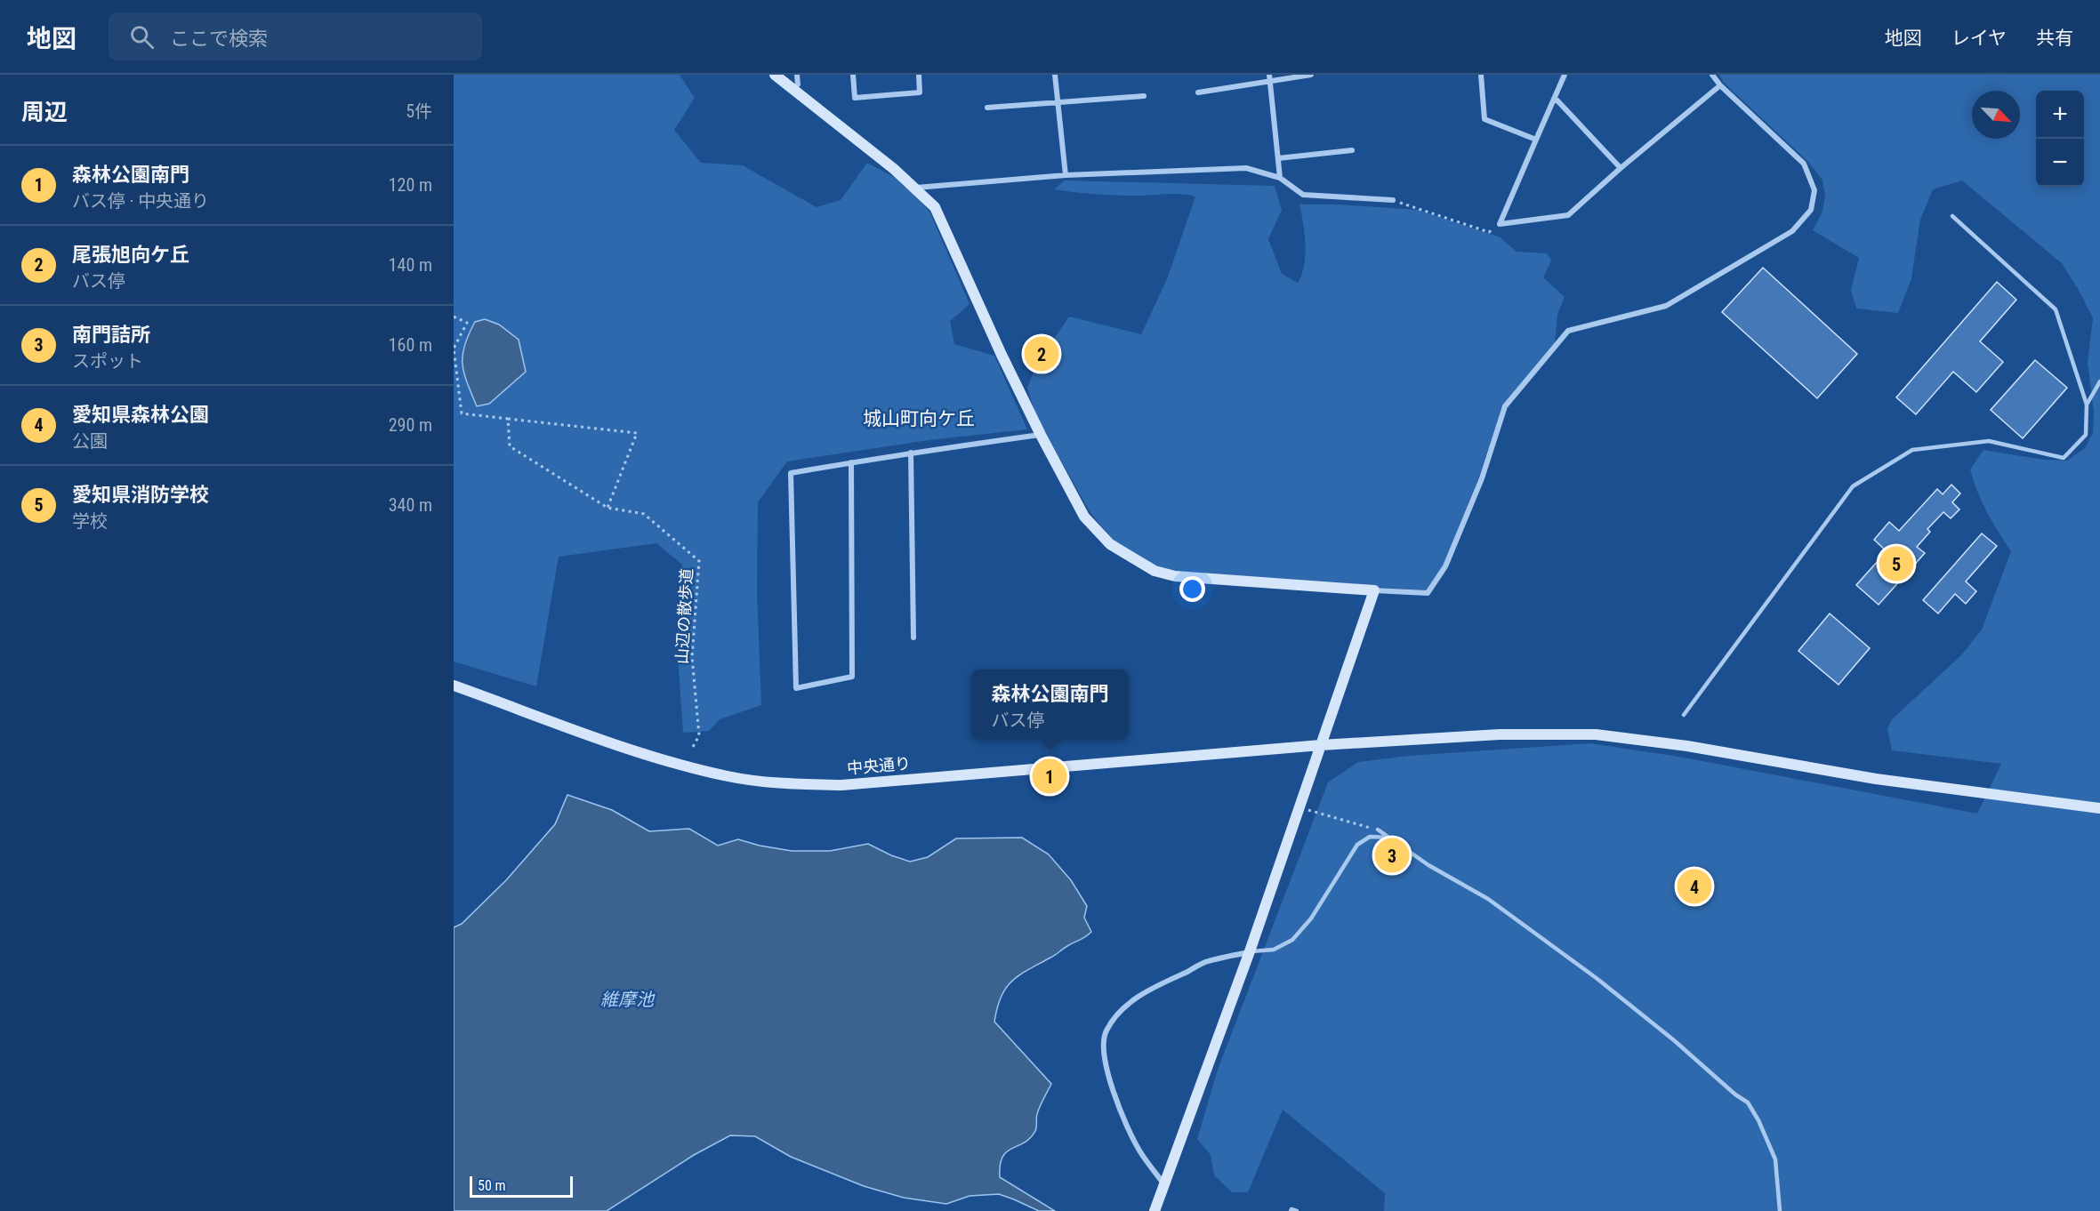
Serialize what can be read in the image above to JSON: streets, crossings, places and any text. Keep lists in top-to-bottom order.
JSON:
{
  "streets": {
    "street": ["中央通り"],
    "path": ["山辺の散歩道"]
  },
  "districts": ["城山町向ケ丘"],
  "water": ["維摩池"],
  "scale_bar": "50 m",
  "north": "bottom right",
  "page": {
    "header": "地図",
    "search": "ここで検索",
    "nav": ["地図", "レイヤ", "共有"],
    "heading": ["周辺", "5件"],
    "map_buttons": ["+", "−"],
    "list": [
      {
        "mark": "1",
        "name": "森林公園南門",
        "note": "バス停 · 中央通り",
        "value": "120 m"
      },
      {
        "mark": "2",
        "name": "尾張旭向ケ丘",
        "note": "バス停",
        "value": "140 m"
      },
      {
        "mark": "3",
        "name": "南門詰所",
        "note": "スポット",
        "value": "160 m"
      },
      {
        "mark": "4",
        "name": "愛知県森林公園",
        "note": "公園",
        "value": "290 m"
      },
      {
        "mark": "5",
        "name": "愛知県消防学校",
        "note": "学校",
        "value": "340 m"
      }
    ],
    "pins": [
      "2",
      "5",
      "1",
      "3",
      "4"
    ],
    "popup": ["森林公園南門", "バス停"],
    "scale": "50 m"
  }
}
